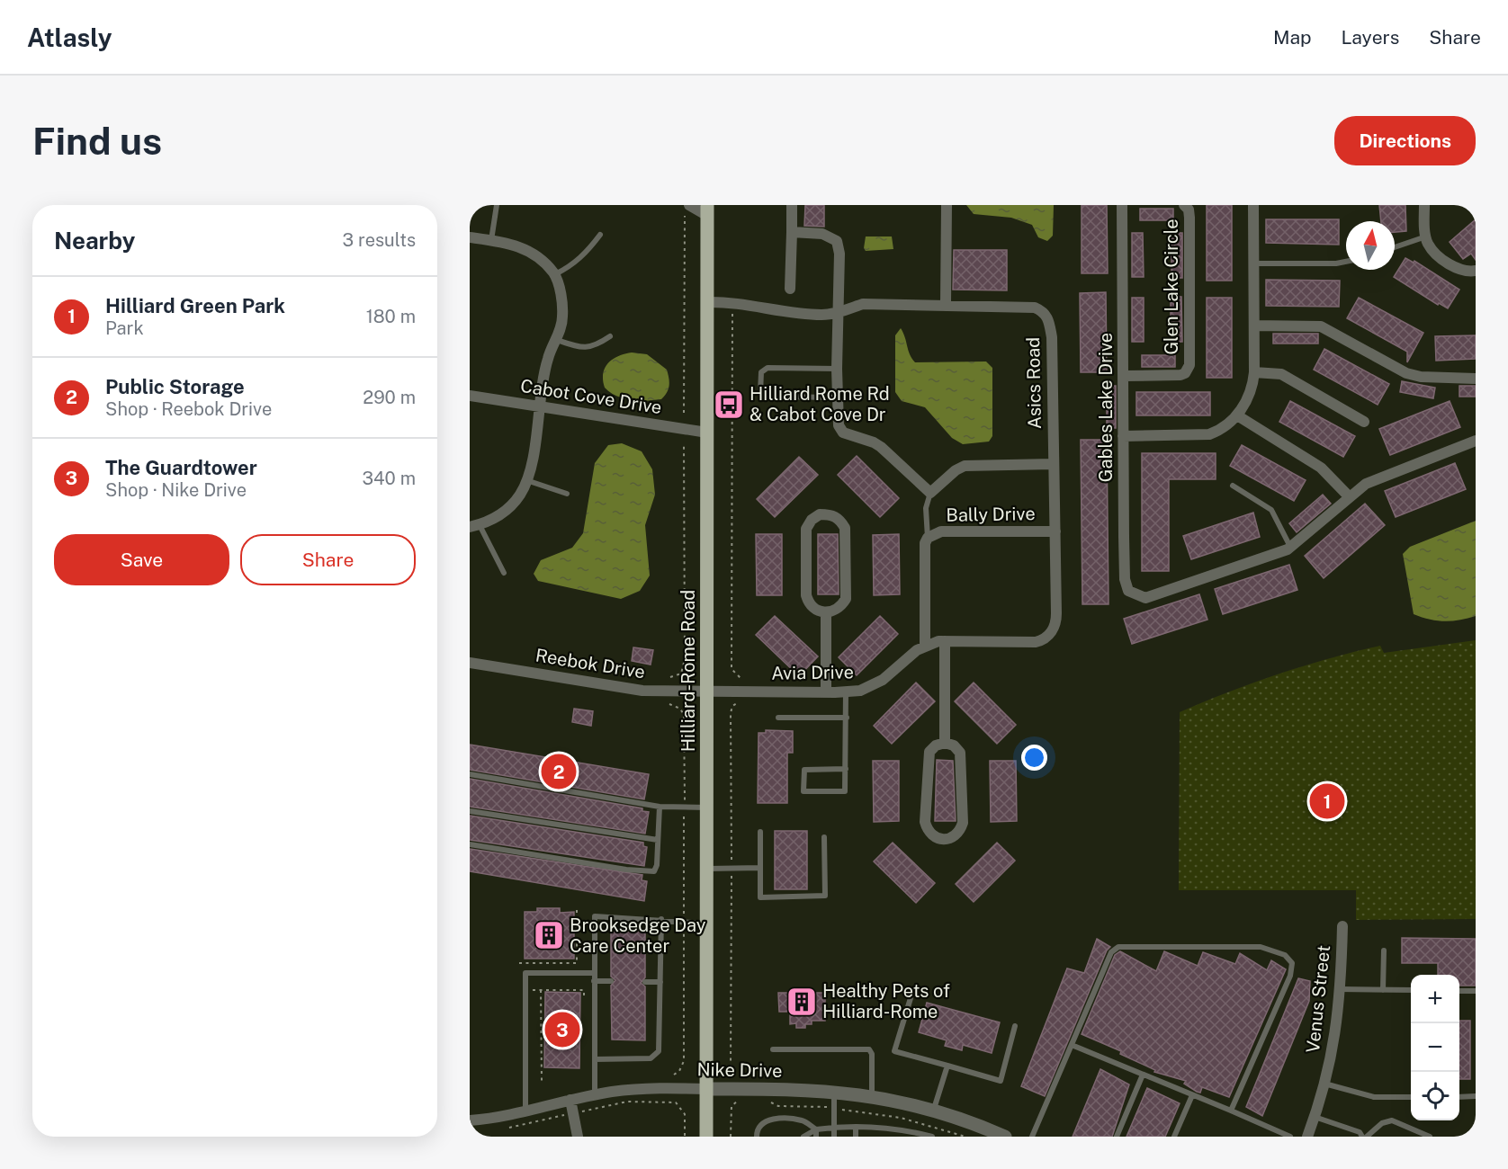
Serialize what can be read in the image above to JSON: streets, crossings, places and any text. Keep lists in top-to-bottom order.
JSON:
{
  "streets": {
    "main road": ["Hilliard-Rome Road"],
    "street": [
      "Glen Lake Circle",
      "Asics Road",
      "Cabot Cove Drive",
      "Gables Lake Drive",
      "Bally Drive",
      "Reebok Drive",
      "Avia Drive",
      "Venus Street",
      "Nike Drive"
    ]
  },
  "crossings": [
    ["Glen Lake Circle", "Gables Lake Drive"],
    ["Asics Road", "Bally Drive"],
    ["Asics Road", "Hilliard-Rome Road"],
    ["Asics Road", "Avia Drive"],
    ["Cabot Cove Drive", "Hilliard-Rome Road"],
    ["Reebok Drive", "Hilliard-Rome Road"],
    ["Reebok Drive", "Avia Drive"],
    ["Hilliard-Rome Road", "Avia Drive"],
    ["Hilliard-Rome Road", "Nike Drive"]
  ],
  "places": {
    "bus stop": ["Hilliard Rome Rd & Cabot Cove Dr"],
    "building": ["Brooksedge Day Care Center", "Healthy Pets of Hilliard-Rome"]
  },
  "north": "top",
  "page": {
    "header": "Atlasly",
    "nav": ["Map", "Layers", "Share"],
    "buttons": [
      "Directions",
      ["Save", "Share"]
    ],
    "title": "Find us",
    "heading": ["Nearby", "3 results"],
    "list": [
      {
        "mark": "1",
        "name": "Hilliard Green Park",
        "note": "Park",
        "value": "180 m"
      },
      {
        "mark": "2",
        "name": "Public Storage",
        "note": "Shop · Reebok Drive",
        "value": "290 m"
      },
      {
        "mark": "3",
        "name": "The Guardtower",
        "note": "Shop · Nike Drive",
        "value": "340 m"
      }
    ],
    "pins": ["2", "1", "3"],
    "map_buttons": ["+", "−"]
  }
}
